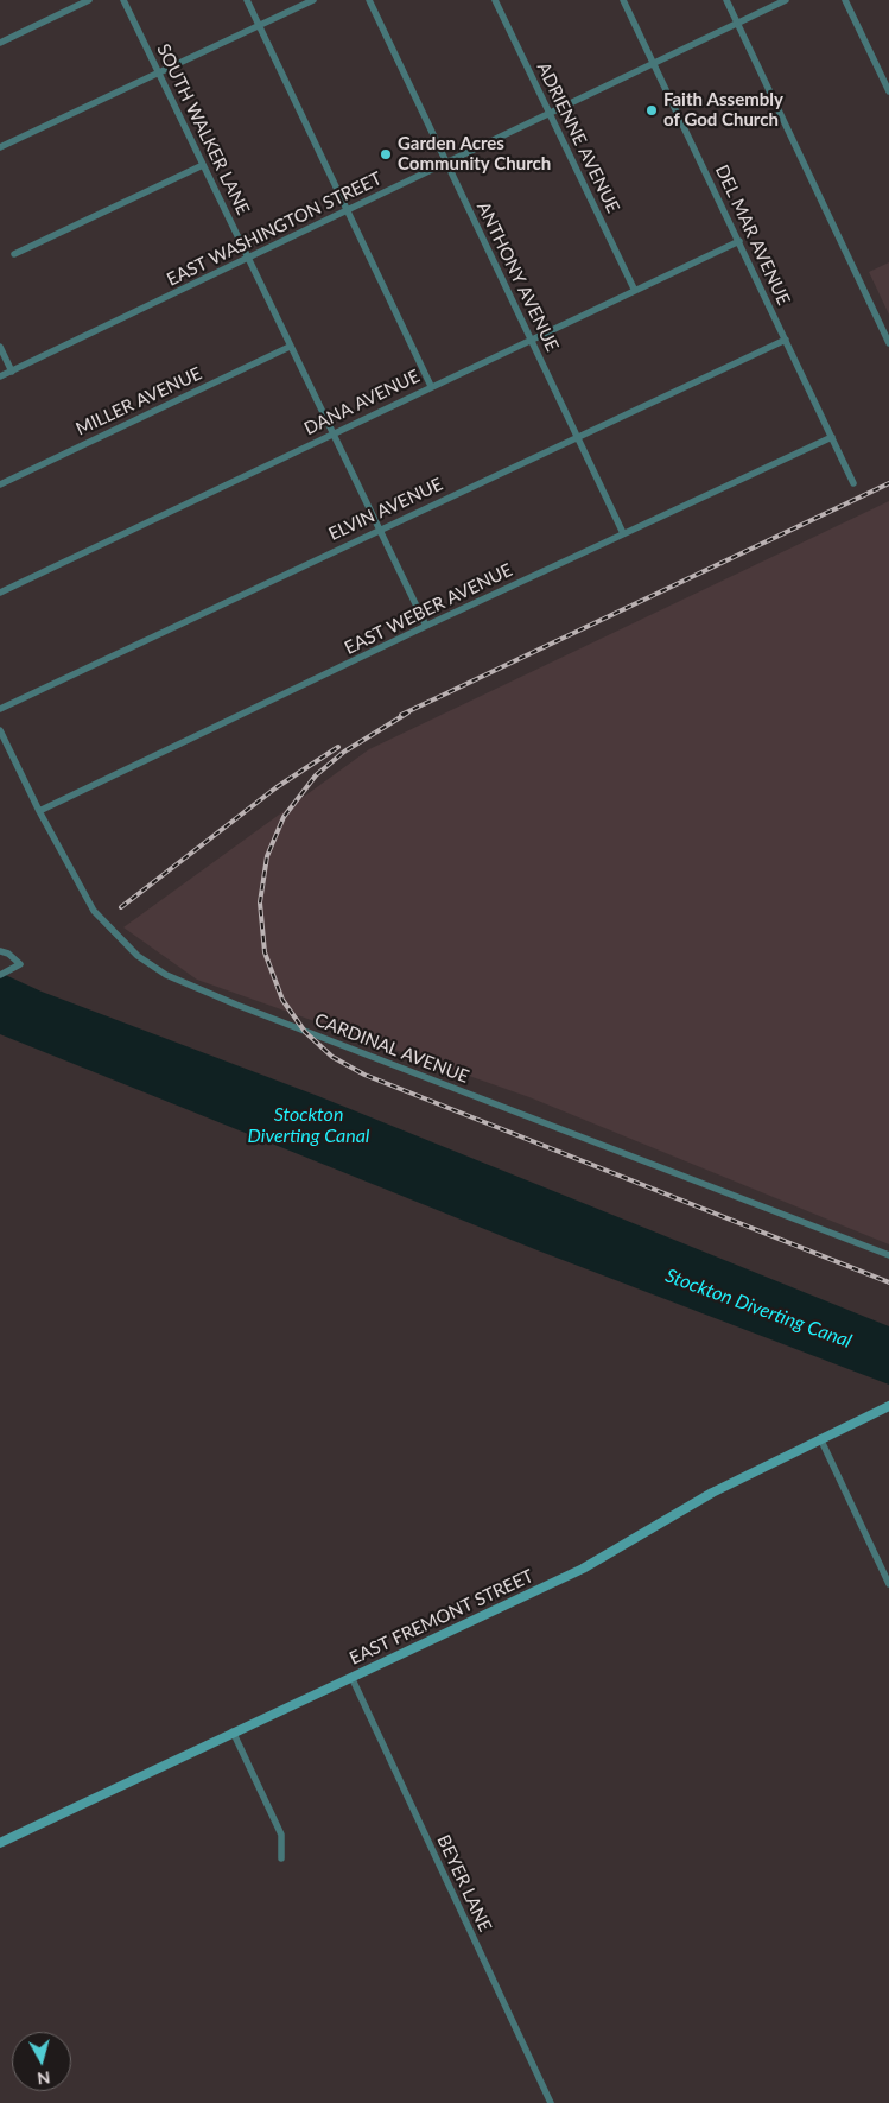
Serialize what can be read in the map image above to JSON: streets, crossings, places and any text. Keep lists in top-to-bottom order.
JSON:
{
  "streets": {
    "main road": ["EAST FREMONT STREET"],
    "street": [
      "SOUTH WALKER LANE",
      "ADRIENNE AVENUE",
      "EAST WASHINGTON STREET",
      "DEL MAR AVENUE",
      "ANTHONY AVENUE",
      "MILLER AVENUE",
      "DANA AVENUE",
      "ELVIN AVENUE",
      "EAST WEBER AVENUE",
      "CARDINAL AVENUE",
      "BEYER LANE"
    ]
  },
  "crossings": [
    ["SOUTH WALKER LANE", "EAST WASHINGTON STREET"],
    ["SOUTH WALKER LANE", "MILLER AVENUE"],
    ["SOUTH WALKER LANE", "DANA AVENUE"],
    ["SOUTH WALKER LANE", "ELVIN AVENUE"],
    ["SOUTH WALKER LANE", "EAST WEBER AVENUE"],
    ["ADRIENNE AVENUE", "EAST WASHINGTON STREET"],
    ["ADRIENNE AVENUE", "DANA AVENUE"],
    ["EAST WASHINGTON STREET", "DEL MAR AVENUE"],
    ["EAST WASHINGTON STREET", "ANTHONY AVENUE"],
    ["DEL MAR AVENUE", "DANA AVENUE"],
    ["DEL MAR AVENUE", "ELVIN AVENUE"],
    ["DEL MAR AVENUE", "EAST WEBER AVENUE"],
    ["ANTHONY AVENUE", "DANA AVENUE"],
    ["ANTHONY AVENUE", "ELVIN AVENUE"],
    ["ANTHONY AVENUE", "EAST WEBER AVENUE"],
    ["EAST WEBER AVENUE", "CARDINAL AVENUE"],
    ["EAST FREMONT STREET", "BEYER LANE"]
  ],
  "water": ["Stockton Diverting Canal"],
  "places": ["Faith Assembly of God Church", "Garden Acres Community Church"],
  "north": "bottom"
}
